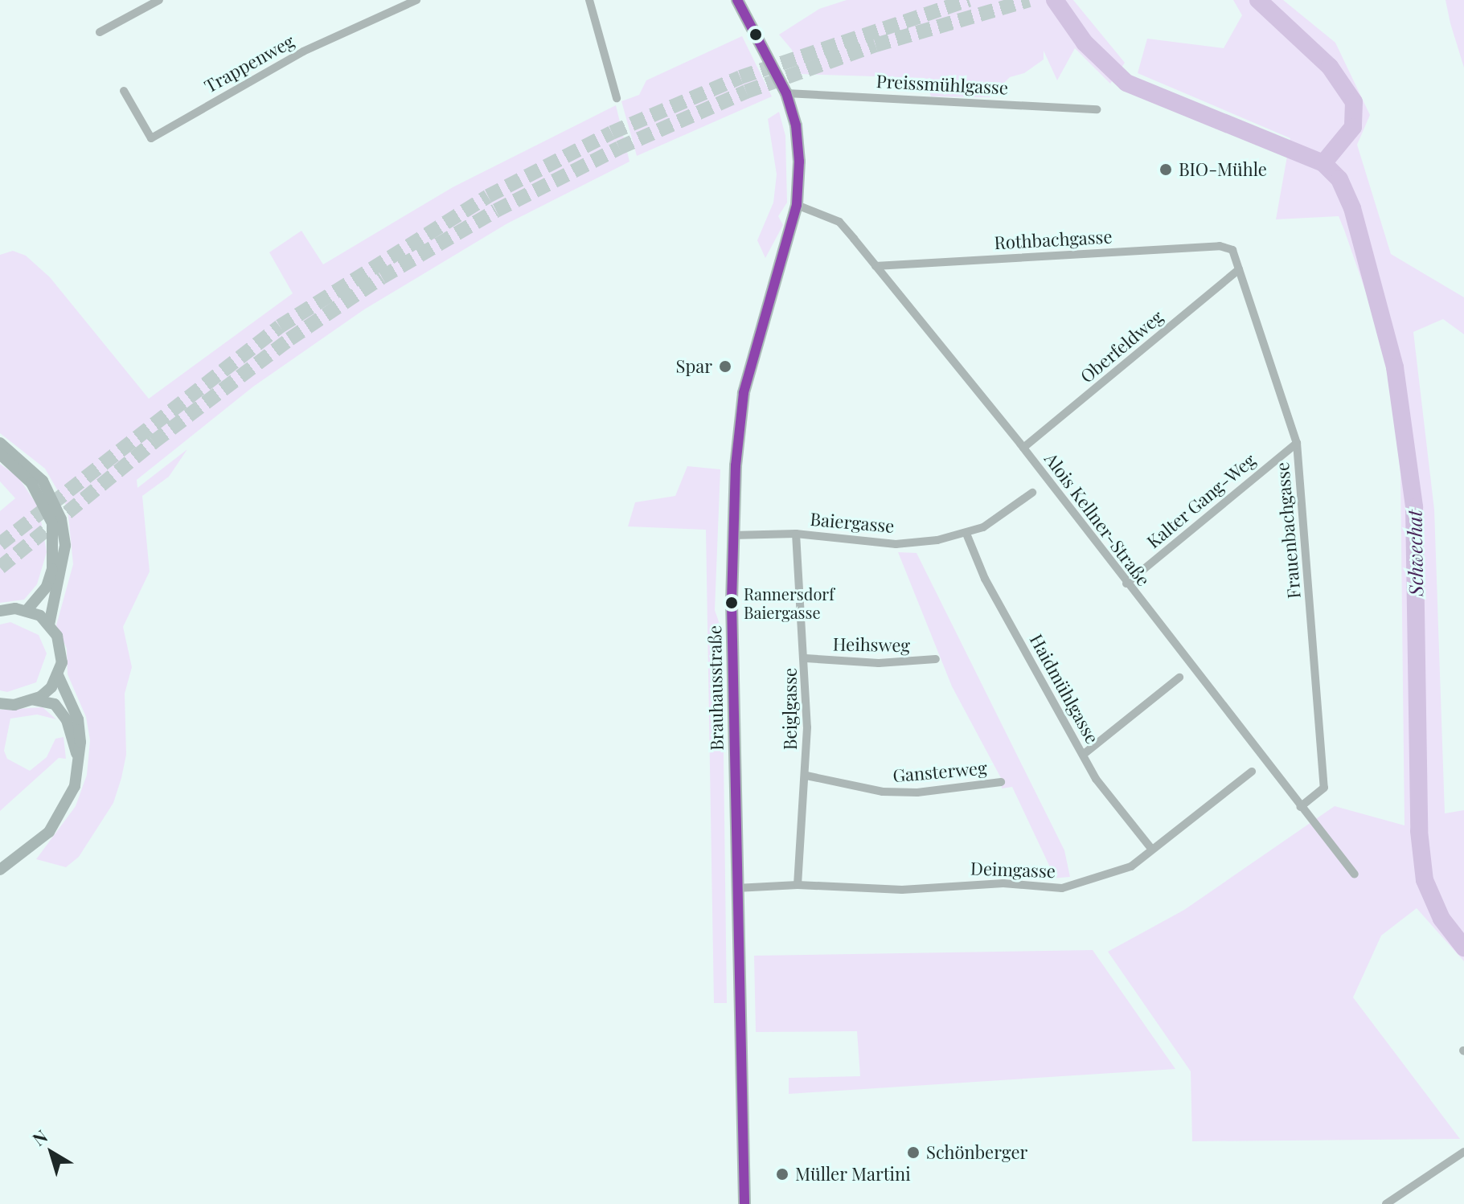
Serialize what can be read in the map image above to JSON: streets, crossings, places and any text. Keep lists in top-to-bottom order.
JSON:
{
  "streets": {
    "main road": ["Brauhausstraße"],
    "street": [
      "Trappenweg",
      "Preissmühlgasse",
      "Rothbachgasse",
      "Oberfeldweg",
      "Kalter Gang-Weg",
      "Alois Kellner-Straße",
      "Baiergasse",
      "Frauenbachgasse",
      "Heihsweg",
      "Haidmühlgasse",
      "Beiglgasse",
      "Gansterweg",
      "Deimgasse"
    ]
  },
  "crossings": [
    ["Preissmühlgasse", "Brauhausstraße"],
    ["Rothbachgasse", "Alois Kellner-Straße"],
    ["Rothbachgasse", "Frauenbachgasse"],
    ["Oberfeldweg", "Alois Kellner-Straße"],
    ["Oberfeldweg", "Frauenbachgasse"],
    ["Kalter Gang-Weg", "Alois Kellner-Straße"],
    ["Kalter Gang-Weg", "Frauenbachgasse"],
    ["Alois Kellner-Straße", "Frauenbachgasse"],
    ["Alois Kellner-Straße", "Brauhausstraße"],
    ["Baiergasse", "Brauhausstraße"],
    ["Baiergasse", "Haidmühlgasse"],
    ["Baiergasse", "Beiglgasse"],
    ["Heihsweg", "Beiglgasse"],
    ["Brauhausstraße", "Deimgasse"],
    ["Haidmühlgasse", "Deimgasse"],
    ["Beiglgasse", "Gansterweg"],
    ["Beiglgasse", "Deimgasse"]
  ],
  "water": ["Schwechat"],
  "places": [
    "BIO-Mühle",
    "Spar",
    "Rannersdorf Baiergasse",
    "Schönberger",
    "Müller Martini"
  ],
  "north": "top left"
}
